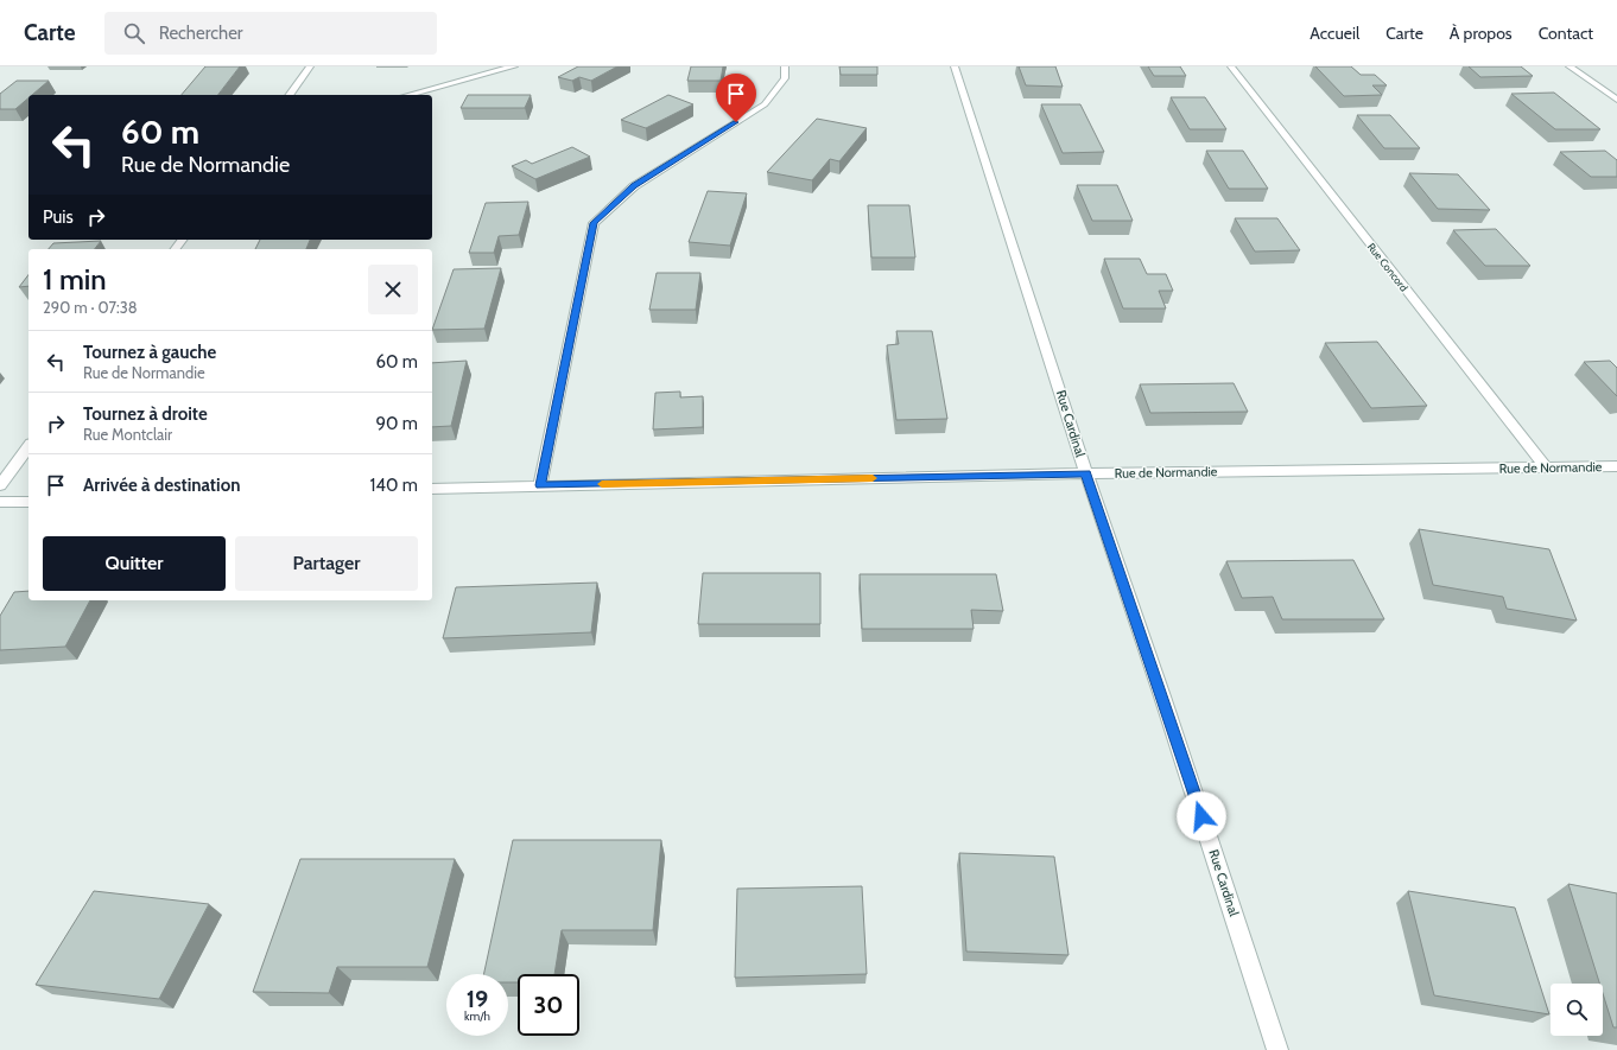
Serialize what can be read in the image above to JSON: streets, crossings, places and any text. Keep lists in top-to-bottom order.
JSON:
{
  "streets": {
    "street": ["Rue Concord", "Rue Cardinal", "Rue de Normandie"]
  },
  "crossings": [
    ["Rue Concord", "Rue de Normandie"],
    ["Rue Cardinal", "Rue de Normandie"]
  ],
  "page": {
    "header": "Carte",
    "search": "Rechercher",
    "nav": [
      "Accueil",
      "Carte",
      "À propos",
      "Contact"
    ],
    "turn": ["60 m", "Rue de Normandie"],
    "then": "Puis",
    "heading": ["1 min", "290 m · 07:38"],
    "list": [
      {
        "name": "Tournez à gauche",
        "note": "Rue de Normandie",
        "value": "60 m"
      },
      {
        "name": "Tournez à droite",
        "note": "Rue Montclair",
        "value": "90 m"
      },
      {
        "name": "Arrivée à destination",
        "value": "140 m"
      }
    ],
    "buttons": ["Quitter", "Partager"],
    "speed": "19 km/h",
    "limit": "30"
  }
}
